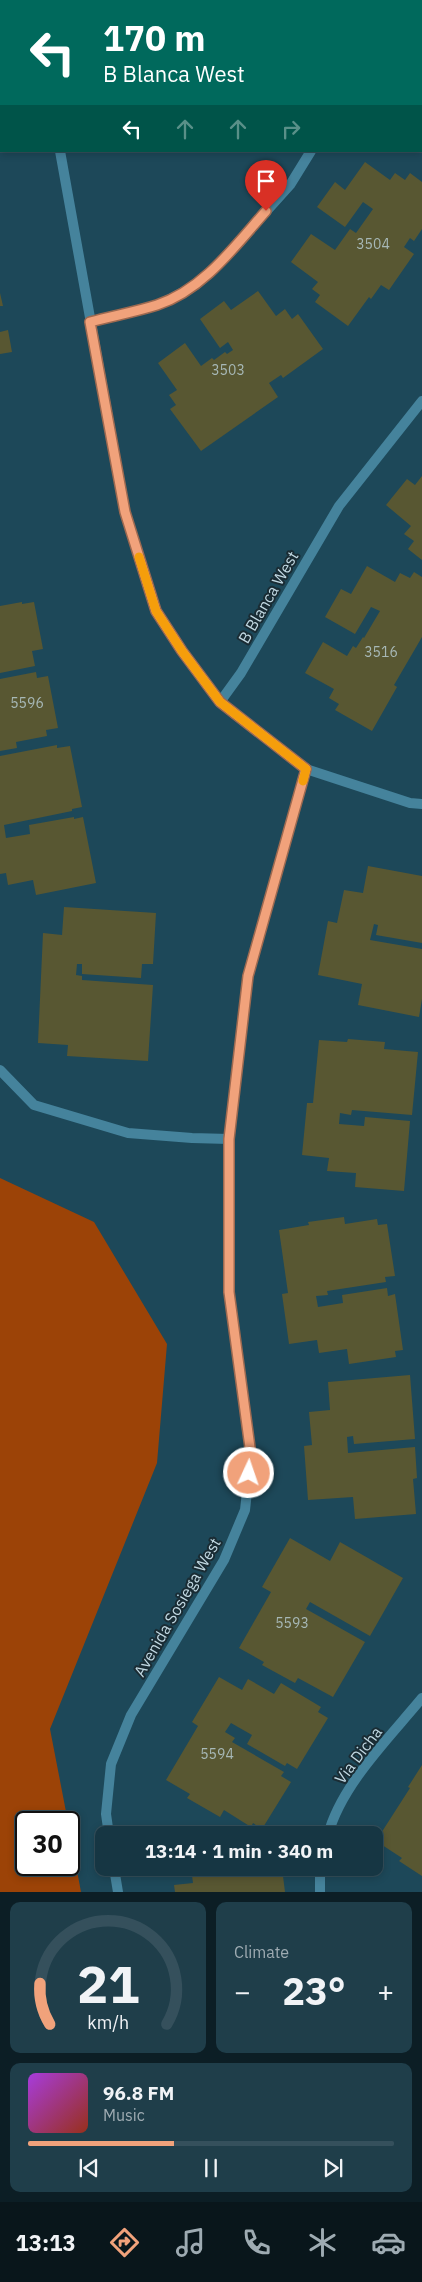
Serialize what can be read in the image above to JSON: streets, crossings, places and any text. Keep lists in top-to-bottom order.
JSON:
{
  "streets": {
    "street": ["B Blanca West", "Avenida Sosiega West", "Via Dicha"]
  },
  "house_numbers": [
    "3504",
    "3503",
    "3516",
    "5596",
    "5593",
    "5594"
  ],
  "page": {
    "turn": ["170 m", "B Blanca West"],
    "limit": "30",
    "trip": "13:14 · 1 min · 340 m",
    "tile": "Climate",
    "heat": ["−", "23°", "+"],
    "song": ["96.8 FM", "Music"],
    "tabs": "13:13",
    "gauge": ["21", "km/h"]
  }
}
